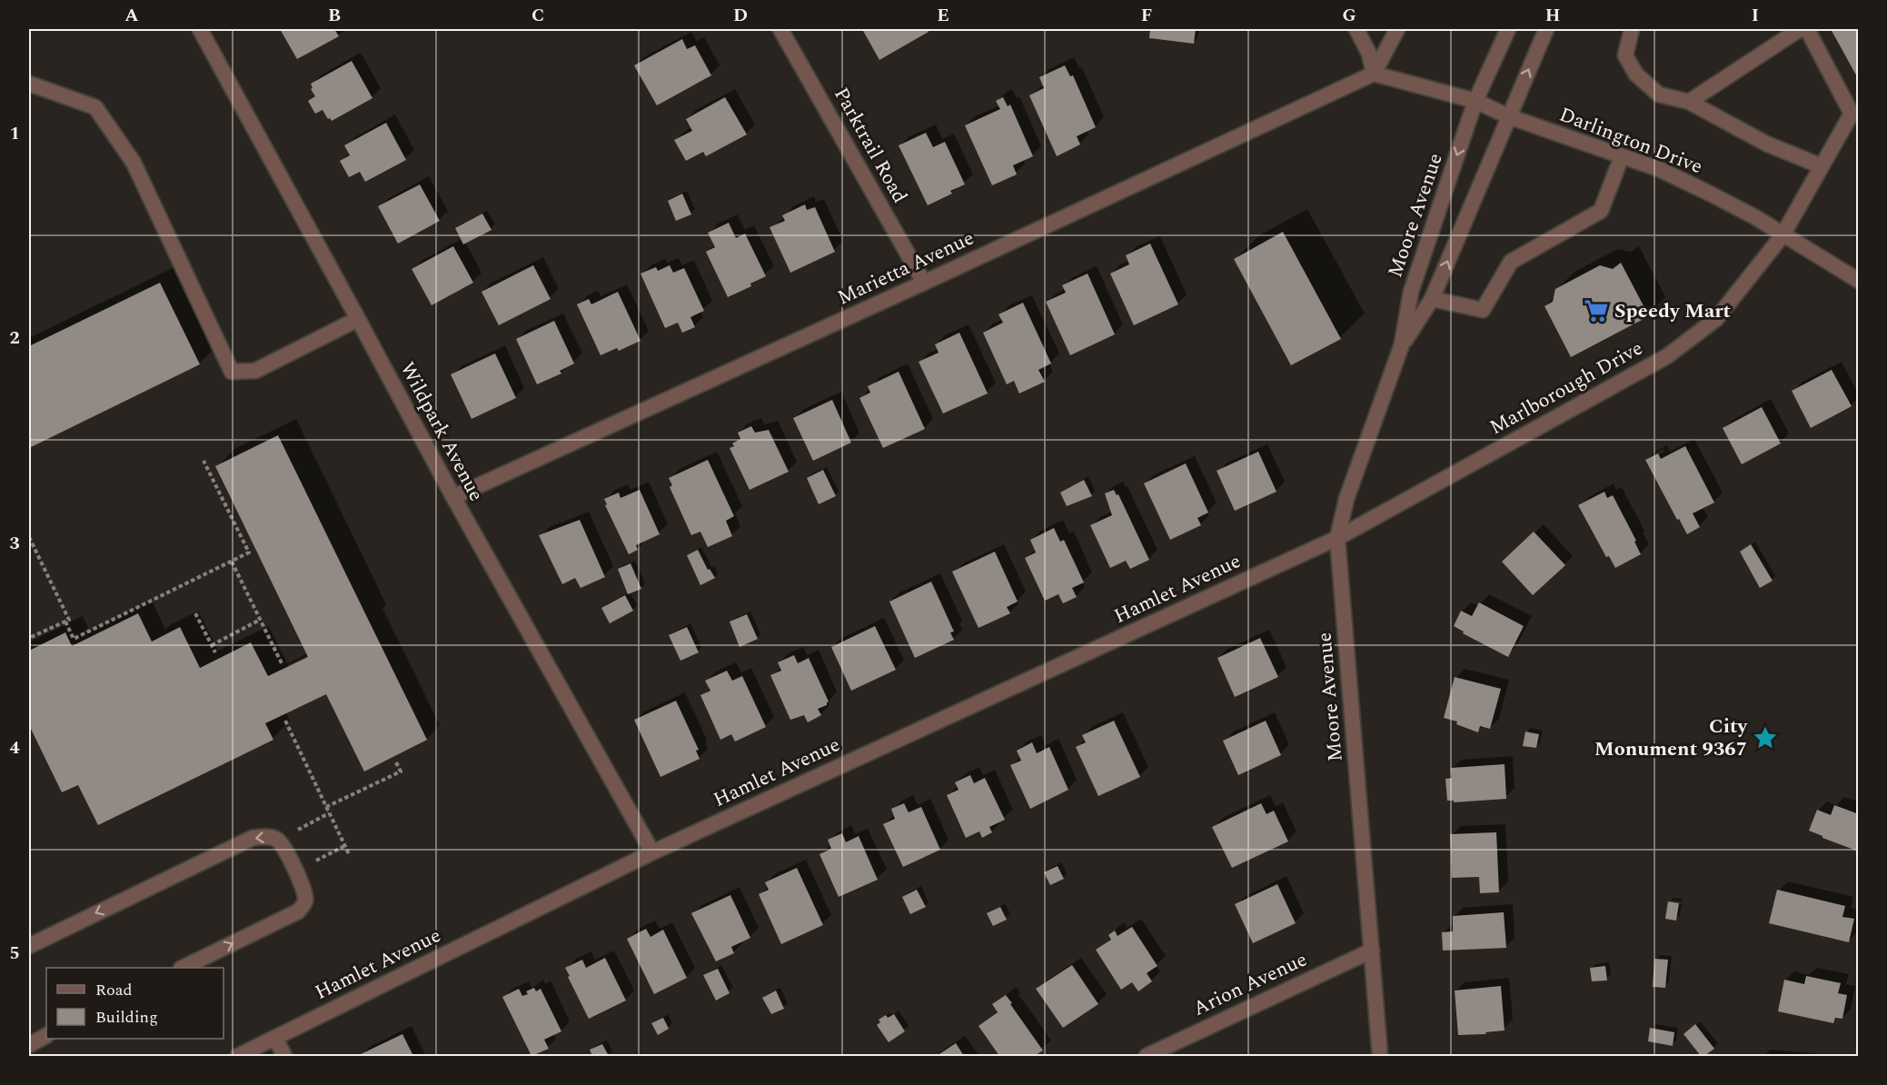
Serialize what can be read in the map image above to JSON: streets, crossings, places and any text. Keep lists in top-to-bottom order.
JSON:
{
  "streets": {
    "street": [
      "Darlington Drive",
      "Parktrail Road",
      "Moore Avenue",
      "Marietta Avenue",
      "Marlborough Drive",
      "Wildpark Avenue",
      "Hamlet Avenue",
      "Arion Avenue"
    ]
  },
  "crossings": [
    ["Darlington Drive", "Moore Avenue"],
    ["Darlington Drive", "Marietta Avenue"],
    ["Darlington Drive", "Marlborough Drive"],
    ["Parktrail Road", "Marietta Avenue"],
    ["Moore Avenue", "Marlborough Drive"],
    ["Moore Avenue", "Hamlet Avenue"],
    ["Moore Avenue", "Arion Avenue"],
    ["Marietta Avenue", "Wildpark Avenue"],
    ["Marlborough Drive", "Hamlet Avenue"],
    ["Wildpark Avenue", "Hamlet Avenue"]
  ],
  "places": {
    "supermarket": ["Speedy Mart"],
    "place": ["City Monument 9367"]
  },
  "legend": ["Road", "Building"],
  "grid": {
    "columns": [
      "A",
      "B",
      "C",
      "D",
      "E",
      "F",
      "G",
      "H",
      "I"
    ],
    "rows": [
      "1",
      "2",
      "3",
      "4",
      "5"
    ]
  }
}
